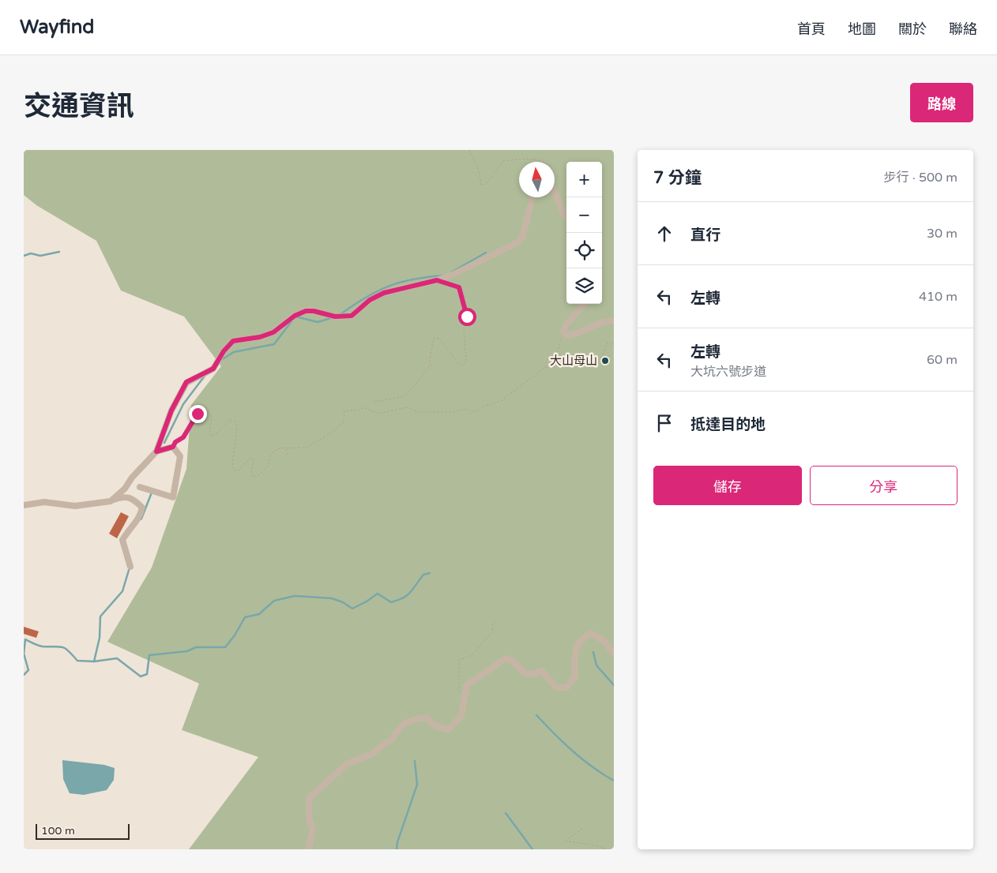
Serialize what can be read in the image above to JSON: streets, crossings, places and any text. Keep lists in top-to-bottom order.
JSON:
{
  "places": ["大山母山"],
  "scale_bar": "100 m",
  "north": "top",
  "page": {
    "header": "Wayfind",
    "nav": [
      "首頁",
      "地圖",
      "關於",
      "聯絡"
    ],
    "title": "交通資訊",
    "buttons": [
      "路線",
      ["儲存", "分享"]
    ],
    "heading": ["7 分鐘", "步行 · 500 m"],
    "map_buttons": ["+", "−"],
    "list": [
      ["直行", "30 m"],
      ["左轉", "410 m"],
      ["左轉", "大坑六號步道", "60 m"],
      "抵達目的地"
    ],
    "scale": "100 m"
  }
}
